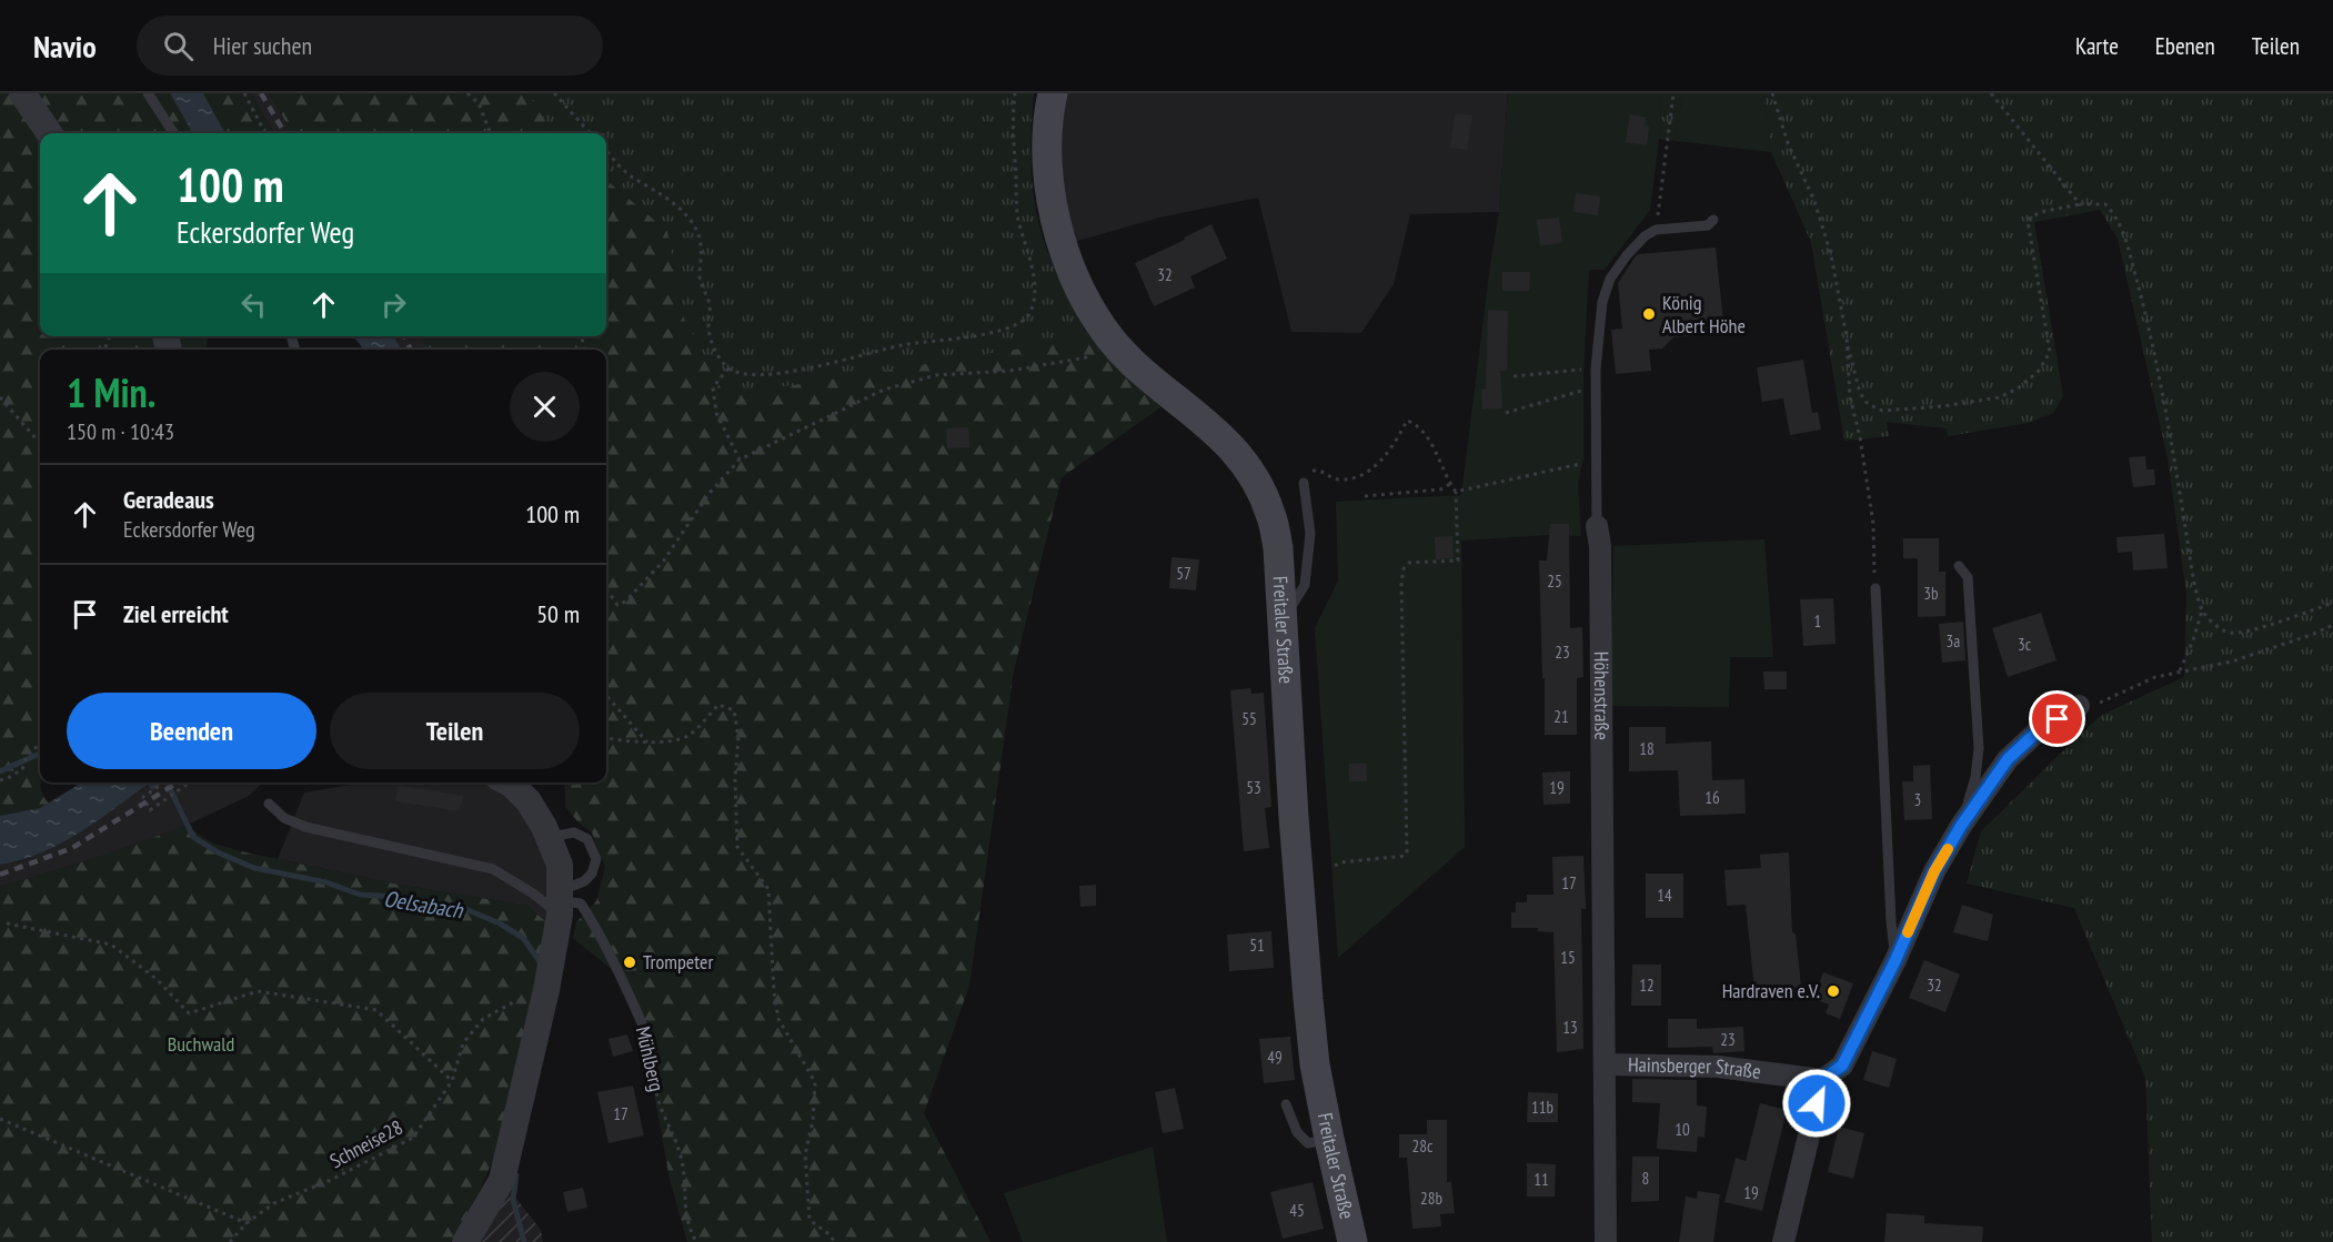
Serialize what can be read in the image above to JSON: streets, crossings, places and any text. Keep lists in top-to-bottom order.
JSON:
{
  "streets": {
    "main road": ["Freitaler Straße"],
    "street": ["Höhenstraße", "Hainsberger Straße"],
    "lane": ["Mühlberg"],
    "path": ["Schneise28"]
  },
  "crossings": [
    ["Höhenstraße", "Hainsberger Straße"]
  ],
  "water": ["Oelsabach"],
  "parks": ["Buchwald"],
  "places": ["König Albert Höhe", "Trompeter", "Hardraven e.V."],
  "house_numbers": [
    "32",
    "57",
    "25",
    "3b",
    "1",
    "3a",
    "3c",
    "23",
    "21",
    "55",
    "18",
    "53",
    "19",
    "16",
    "3",
    "17",
    "14",
    "51",
    "15",
    "12",
    "32",
    "13",
    "23",
    "49",
    "11b",
    "17",
    "10",
    "28c",
    "8",
    "11",
    "19",
    "28b",
    "45"
  ],
  "page": {
    "header": "Navio",
    "search": "Hier suchen",
    "nav": ["Karte", "Ebenen", "Teilen"],
    "turn": ["100 m", "Eckersdorfer Weg"],
    "heading": ["1 Min.", "150 m · 10:43"],
    "list": [
      {
        "name": "Geradeaus",
        "note": "Eckersdorfer Weg",
        "value": "100 m"
      },
      {
        "name": "Ziel erreicht",
        "value": "50 m"
      }
    ],
    "buttons": ["Beenden", "Teilen"]
  }
}
